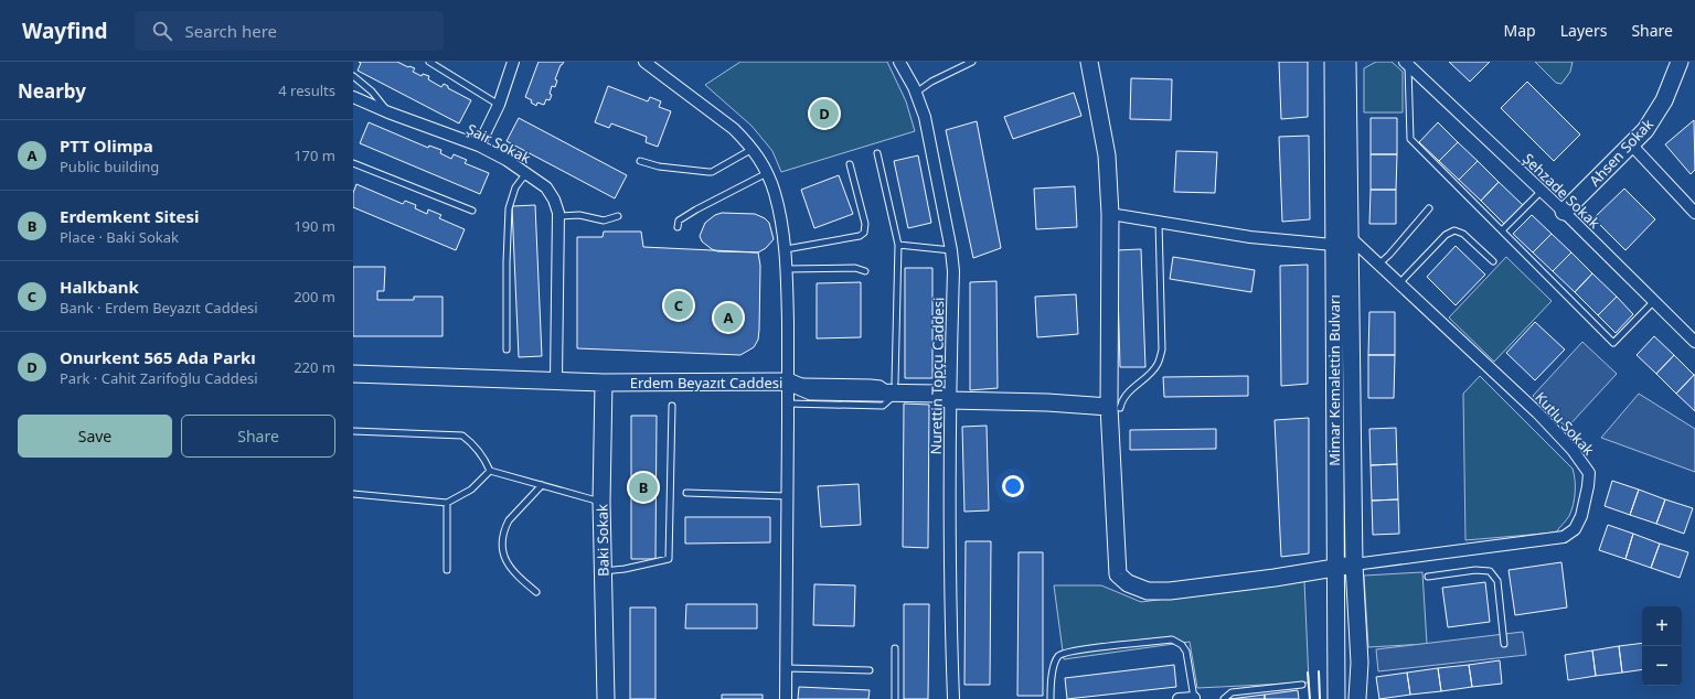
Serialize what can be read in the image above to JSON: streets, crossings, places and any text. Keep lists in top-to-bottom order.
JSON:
{
  "streets": {
    "street": [
      "Şair Sokak",
      "Ahsen Sokak",
      "Şehzade Sokak",
      "Nurettin Topçu Caddesi",
      "Mimar Kemalettin Bulvarı",
      "Erdem Beyazıt Caddesi",
      "Kutlu Sokak",
      "Baki Sokak"
    ]
  },
  "crossings": [
    ["Şair Sokak", "Erdem Beyazıt Caddesi"],
    ["Ahsen Sokak", "Şehzade Sokak"],
    ["Nurettin Topçu Caddesi", "Erdem Beyazıt Caddesi"],
    ["Erdem Beyazıt Caddesi", "Baki Sokak"]
  ],
  "page": {
    "header": "Wayfind",
    "search": "Search here",
    "nav": ["Map", "Layers", "Share"],
    "heading": ["Nearby", "4 results"],
    "pins": [
      "D",
      "C",
      "A",
      "B"
    ],
    "list": [
      {
        "mark": "A",
        "name": "PTT Olimpa",
        "note": "Public building",
        "value": "170 m"
      },
      {
        "mark": "B",
        "name": "Erdemkent Sitesi",
        "note": "Place · Baki Sokak",
        "value": "190 m"
      },
      {
        "mark": "C",
        "name": "Halkbank",
        "note": "Bank · Erdem Beyazıt Caddesi",
        "value": "200 m"
      },
      {
        "mark": "D",
        "name": "Onurkent 565 Ada Parkı",
        "note": "Park · Cahit Zarifoğlu Caddesi",
        "value": "220 m"
      }
    ],
    "buttons": ["Save", "Share"],
    "map_buttons": ["+", "−"]
  }
}
